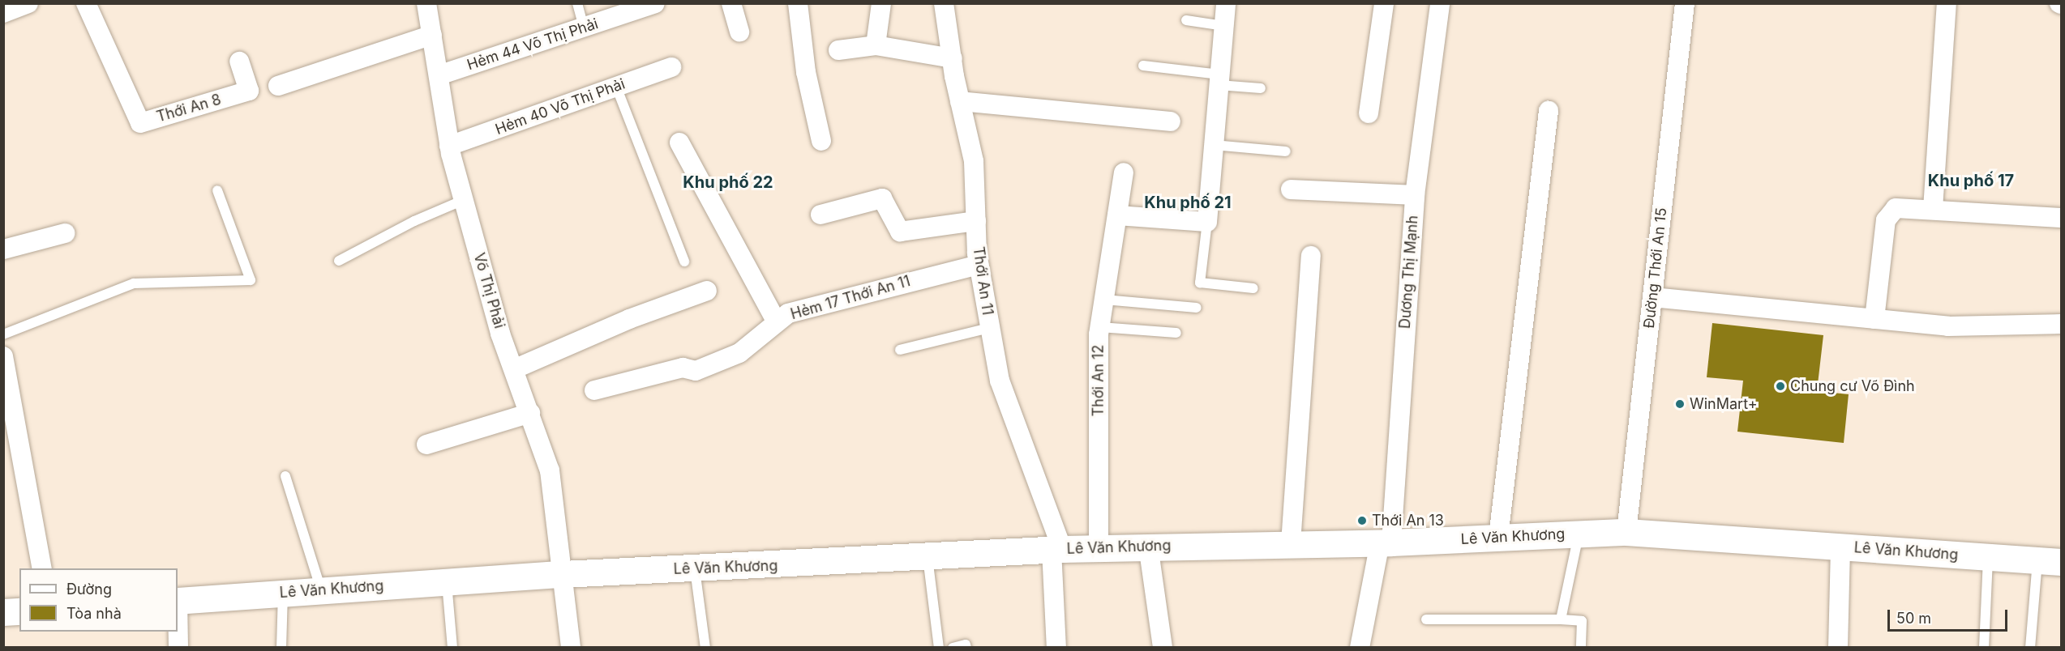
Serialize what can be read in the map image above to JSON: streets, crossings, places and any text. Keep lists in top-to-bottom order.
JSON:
{
  "streets": {
    "main road": ["Lê Văn Khương"],
    "street": [
      "Hẻm 44 Võ Thị Phải",
      "Hẻm 40 Võ Thị Phải",
      "Thới An 8",
      "Đường Thới An 15",
      "Dương Thị Mạnh",
      "Thới An 11",
      "Võ Thị Phải",
      "Hẻm 17 Thới An 11",
      "Thới An 12"
    ]
  },
  "crossings": [
    ["Hẻm 44 Võ Thị Phải", "Võ Thị Phải"],
    ["Hẻm 40 Võ Thị Phải", "Võ Thị Phải"],
    ["Đường Thới An 15", "Lê Văn Khương"],
    ["Dương Thị Mạnh", "Lê Văn Khương"],
    ["Thới An 11", "Hẻm 17 Thới An 11"],
    ["Thới An 11", "Lê Văn Khương"],
    ["Võ Thị Phải", "Lê Văn Khương"],
    ["Thới An 12", "Lê Văn Khương"]
  ],
  "districts": ["Khu phố 17", "Khu phố 22", "Khu phố 21"],
  "places": ["Chung cư Võ Đình", "WinMart+", "Thới An 13"],
  "legend": ["Đường", "Tòa nhà"],
  "scale_bar": "50 m"
}
